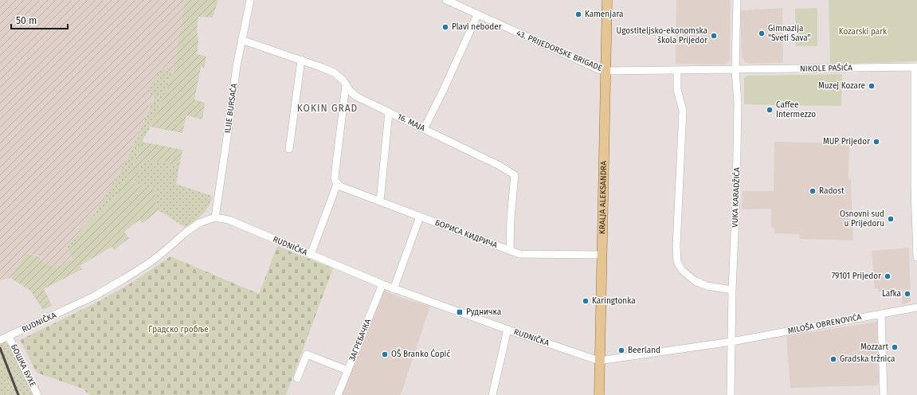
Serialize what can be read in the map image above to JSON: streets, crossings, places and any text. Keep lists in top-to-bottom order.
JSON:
{
  "streets": {
    "main road": ["KRALJA ALEKSANDRA"],
    "street": [
      "43. PRIJEDORSKE BRIGADE",
      "NIKOLE PAŠIĆA",
      "ILIJE BURSAĆA",
      "16. МАЈА",
      "VUKA KARADŽIĆA",
      "БОРИСА KИДРИЧА",
      "RUDNIČKA",
      "MILOŠA OBRENOVIĆA",
      "ЗАГРЕБАЧКА",
      "БОШКА БУХЕ"
    ]
  },
  "crossings": [
    ["43. PRIJEDORSKE BRIGADE", "NIKOLE PAŠIĆA"],
    ["43. PRIJEDORSKE BRIGADE", "KRALJA ALEKSANDRA"],
    ["43. PRIJEDORSKE BRIGADE", "VUKA KARADŽIĆA"],
    ["NIKOLE PAŠIĆA", "VUKA KARADŽIĆA"],
    ["ILIJE BURSAĆA", "16. МАЈА"],
    ["ILIJE BURSAĆA", "RUDNIČKA"],
    ["16. МАЈА", "БОРИСА KИДРИЧА"],
    ["KRALJA ALEKSANDRA", "БОРИСА KИДРИЧА"],
    ["KRALJA ALEKSANDRA", "RUDNIČKA"],
    ["KRALJA ALEKSANDRA", "MILOŠA OBRENOVIĆA"],
    ["VUKA KARADŽIĆA", "MILOŠA OBRENOVIĆA"],
    ["RUDNIČKA", "MILOŠA OBRENOVIĆA"],
    ["RUDNIČKA", "ЗАГРЕБАЧКА"],
    ["RUDNIČKA", "БОШКА БУХЕ"]
  ],
  "districts": ["KOKIN GRAD"],
  "parks": ["Kozarski park", "Градско гробље"],
  "places": {
    "other": [
      "Kamenjara",
      "Plavi neboder",
      "Gimnazija \"Sveti Sava\"",
      "Ugostiteljsko-ekonomska škola Prijedor",
      "Muzej Kozare",
      "Caffee Intermezzo",
      "MUP Prijedor",
      "Radost",
      "Osnovni sud u Prijedoru",
      "79101 Prijedor",
      "Lafka",
      "Karingtonka",
      "Mozzart",
      "Beerland",
      "OŠ Branko Ćopić",
      "Gradska tržnica"
    ],
    "transit": ["Рудничка"]
  },
  "scale_bar": "50 m"
}
